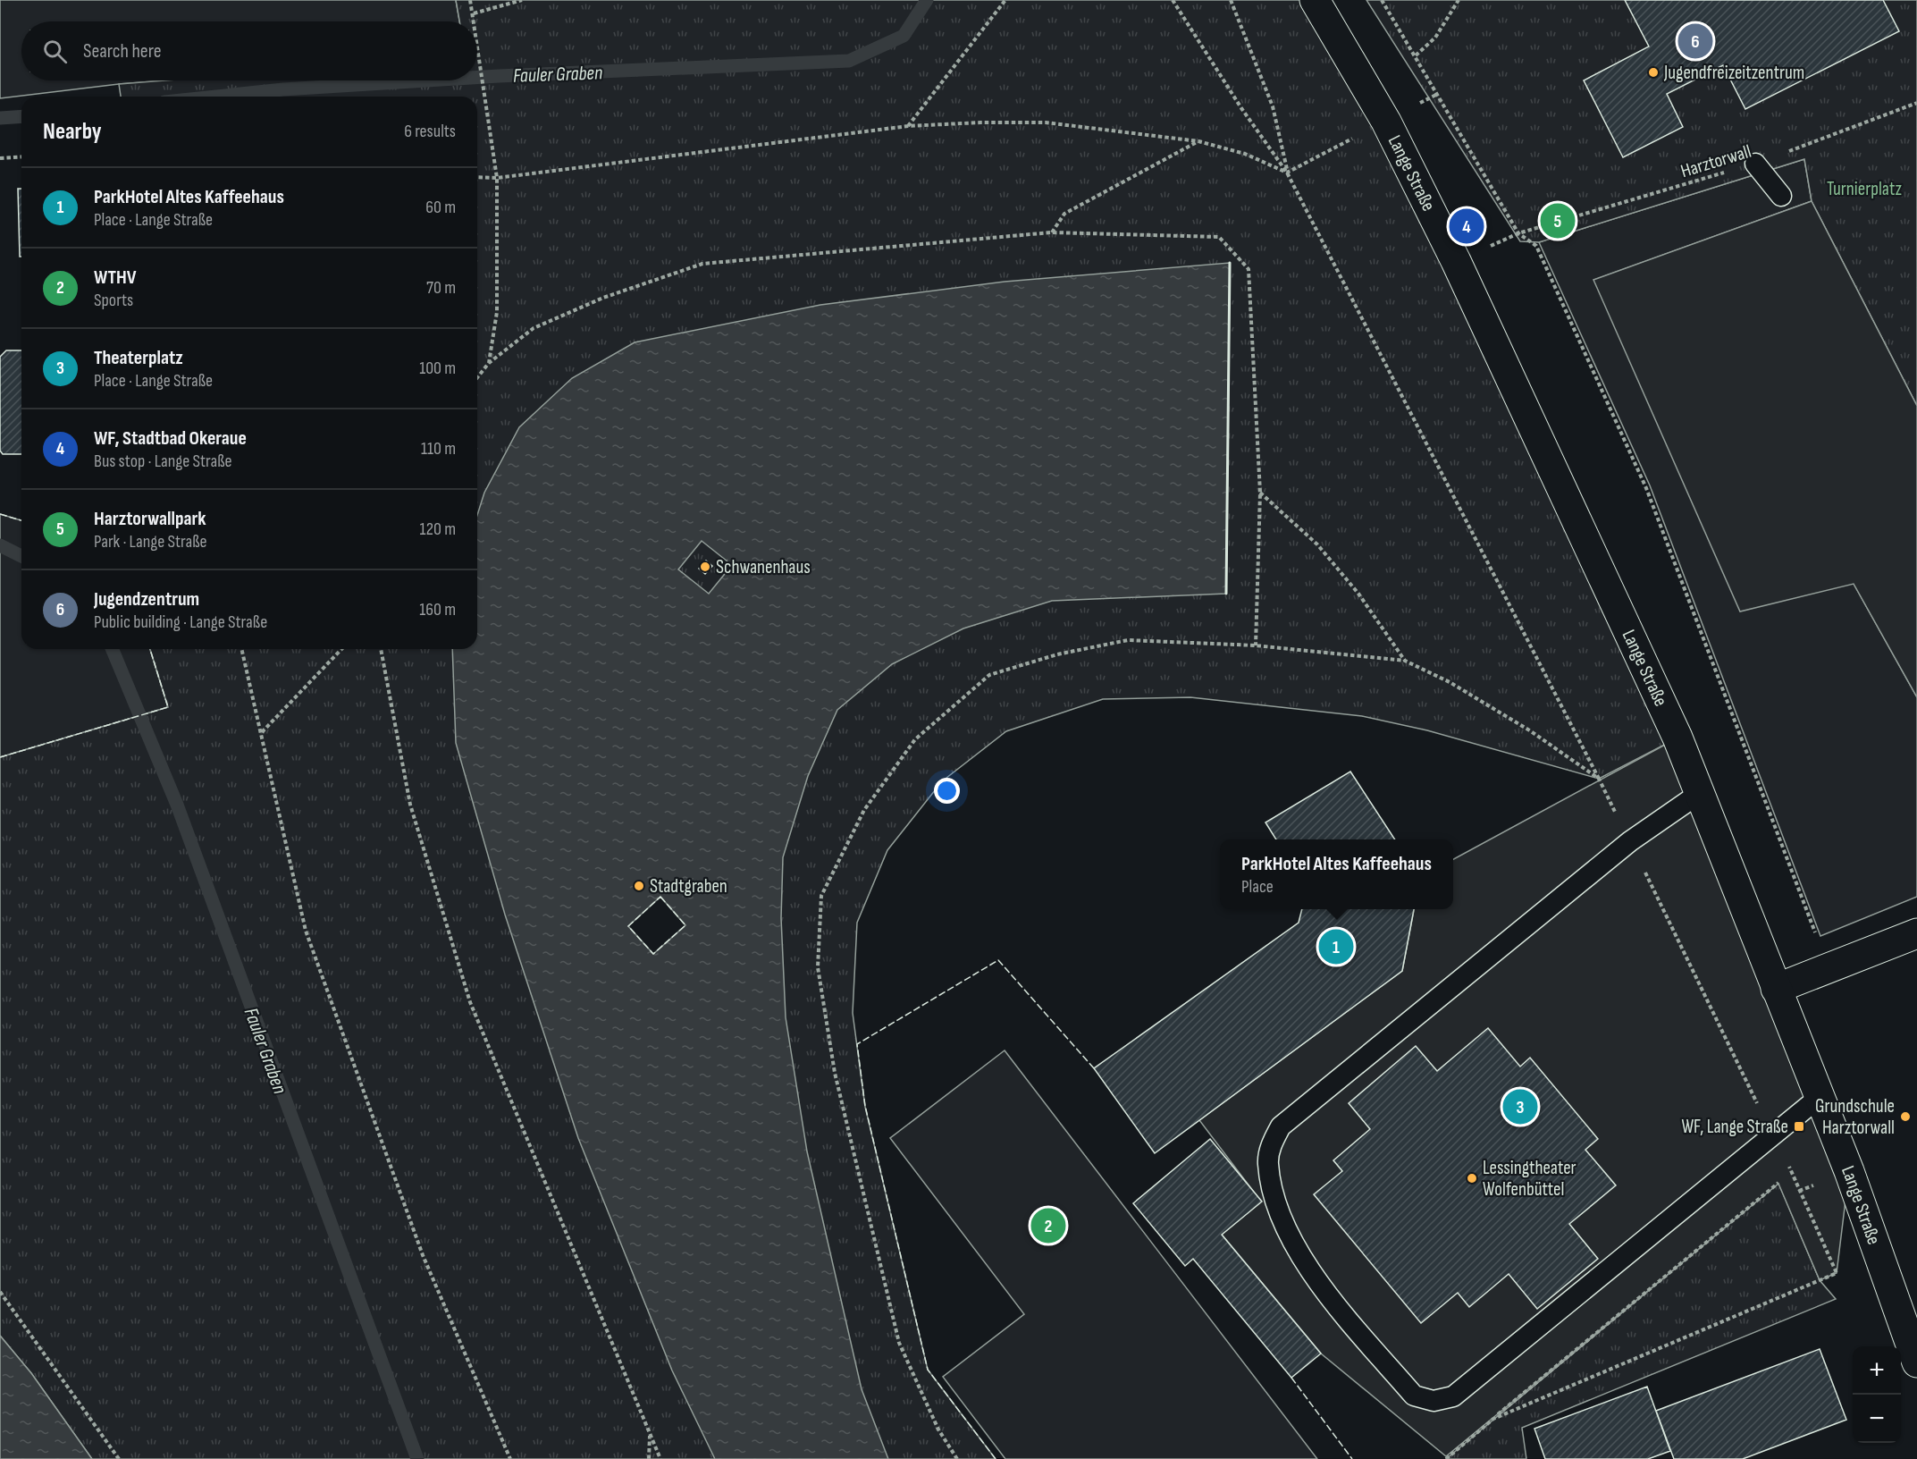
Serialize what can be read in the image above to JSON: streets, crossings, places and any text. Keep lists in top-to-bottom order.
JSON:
{
  "streets": {
    "street": ["Lange Straße"],
    "path": ["Harztorwall"]
  },
  "water": ["Fauler Graben"],
  "parks": ["Turnierplatz"],
  "places": {
    "other": [
      "Jugendfreizeitzentrum",
      "Schwanenhaus",
      "Stadtgraben",
      "Grundschule Harztorwall",
      "Lessingtheater Wolfenbüttel"
    ],
    "transit": ["WF, Lange Straße"]
  },
  "page": {
    "pins": [
      "6",
      "5",
      "4",
      "1",
      "3",
      "2"
    ],
    "search": "Search here",
    "heading": ["Nearby", "6 results"],
    "list": [
      {
        "mark": "1",
        "name": "ParkHotel Altes Kaffeehaus",
        "note": "Place · Lange Straße",
        "value": "60 m"
      },
      {
        "mark": "2",
        "name": "WTHV",
        "note": "Sports",
        "value": "70 m"
      },
      {
        "mark": "3",
        "name": "Theaterplatz",
        "note": "Place · Lange Straße",
        "value": "100 m"
      },
      {
        "mark": "4",
        "name": "WF, Stadtbad Okeraue",
        "note": "Bus stop · Lange Straße",
        "value": "110 m"
      },
      {
        "mark": "5",
        "name": "Harztorwallpark",
        "note": "Park · Lange Straße",
        "value": "120 m"
      },
      {
        "mark": "6",
        "name": "Jugendzentrum",
        "note": "Public building · Lange Straße",
        "value": "160 m"
      }
    ],
    "popup": ["ParkHotel Altes Kaffeehaus", "Place"],
    "map_buttons": ["+", "−"]
  }
}
